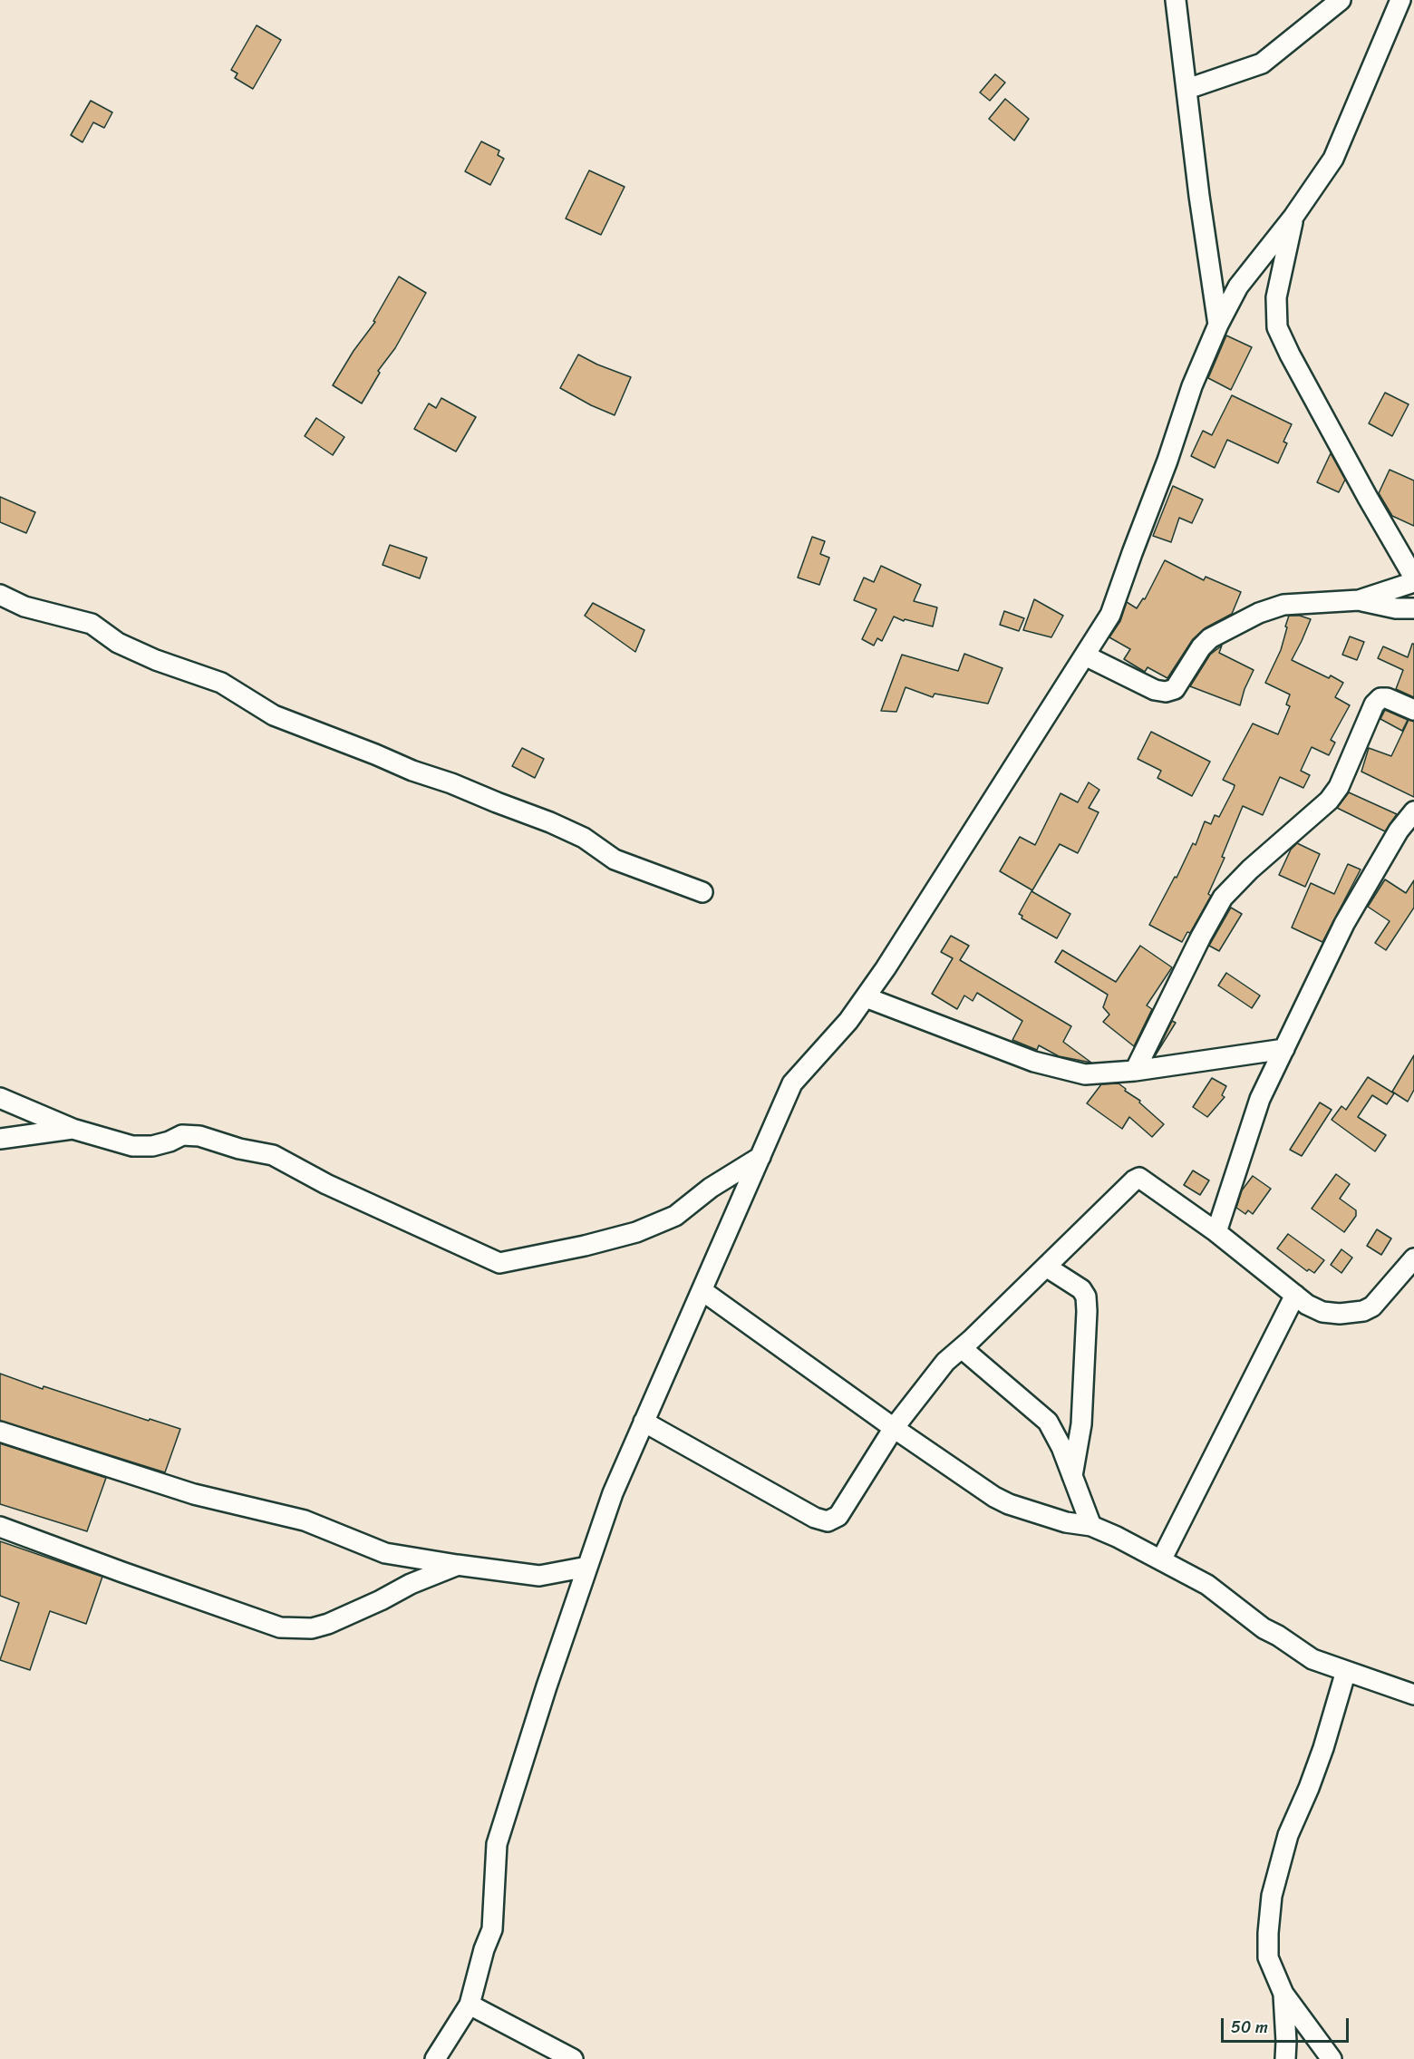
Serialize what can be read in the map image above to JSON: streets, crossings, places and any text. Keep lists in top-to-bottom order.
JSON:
{
  "scale_bar": "50 m"
}
